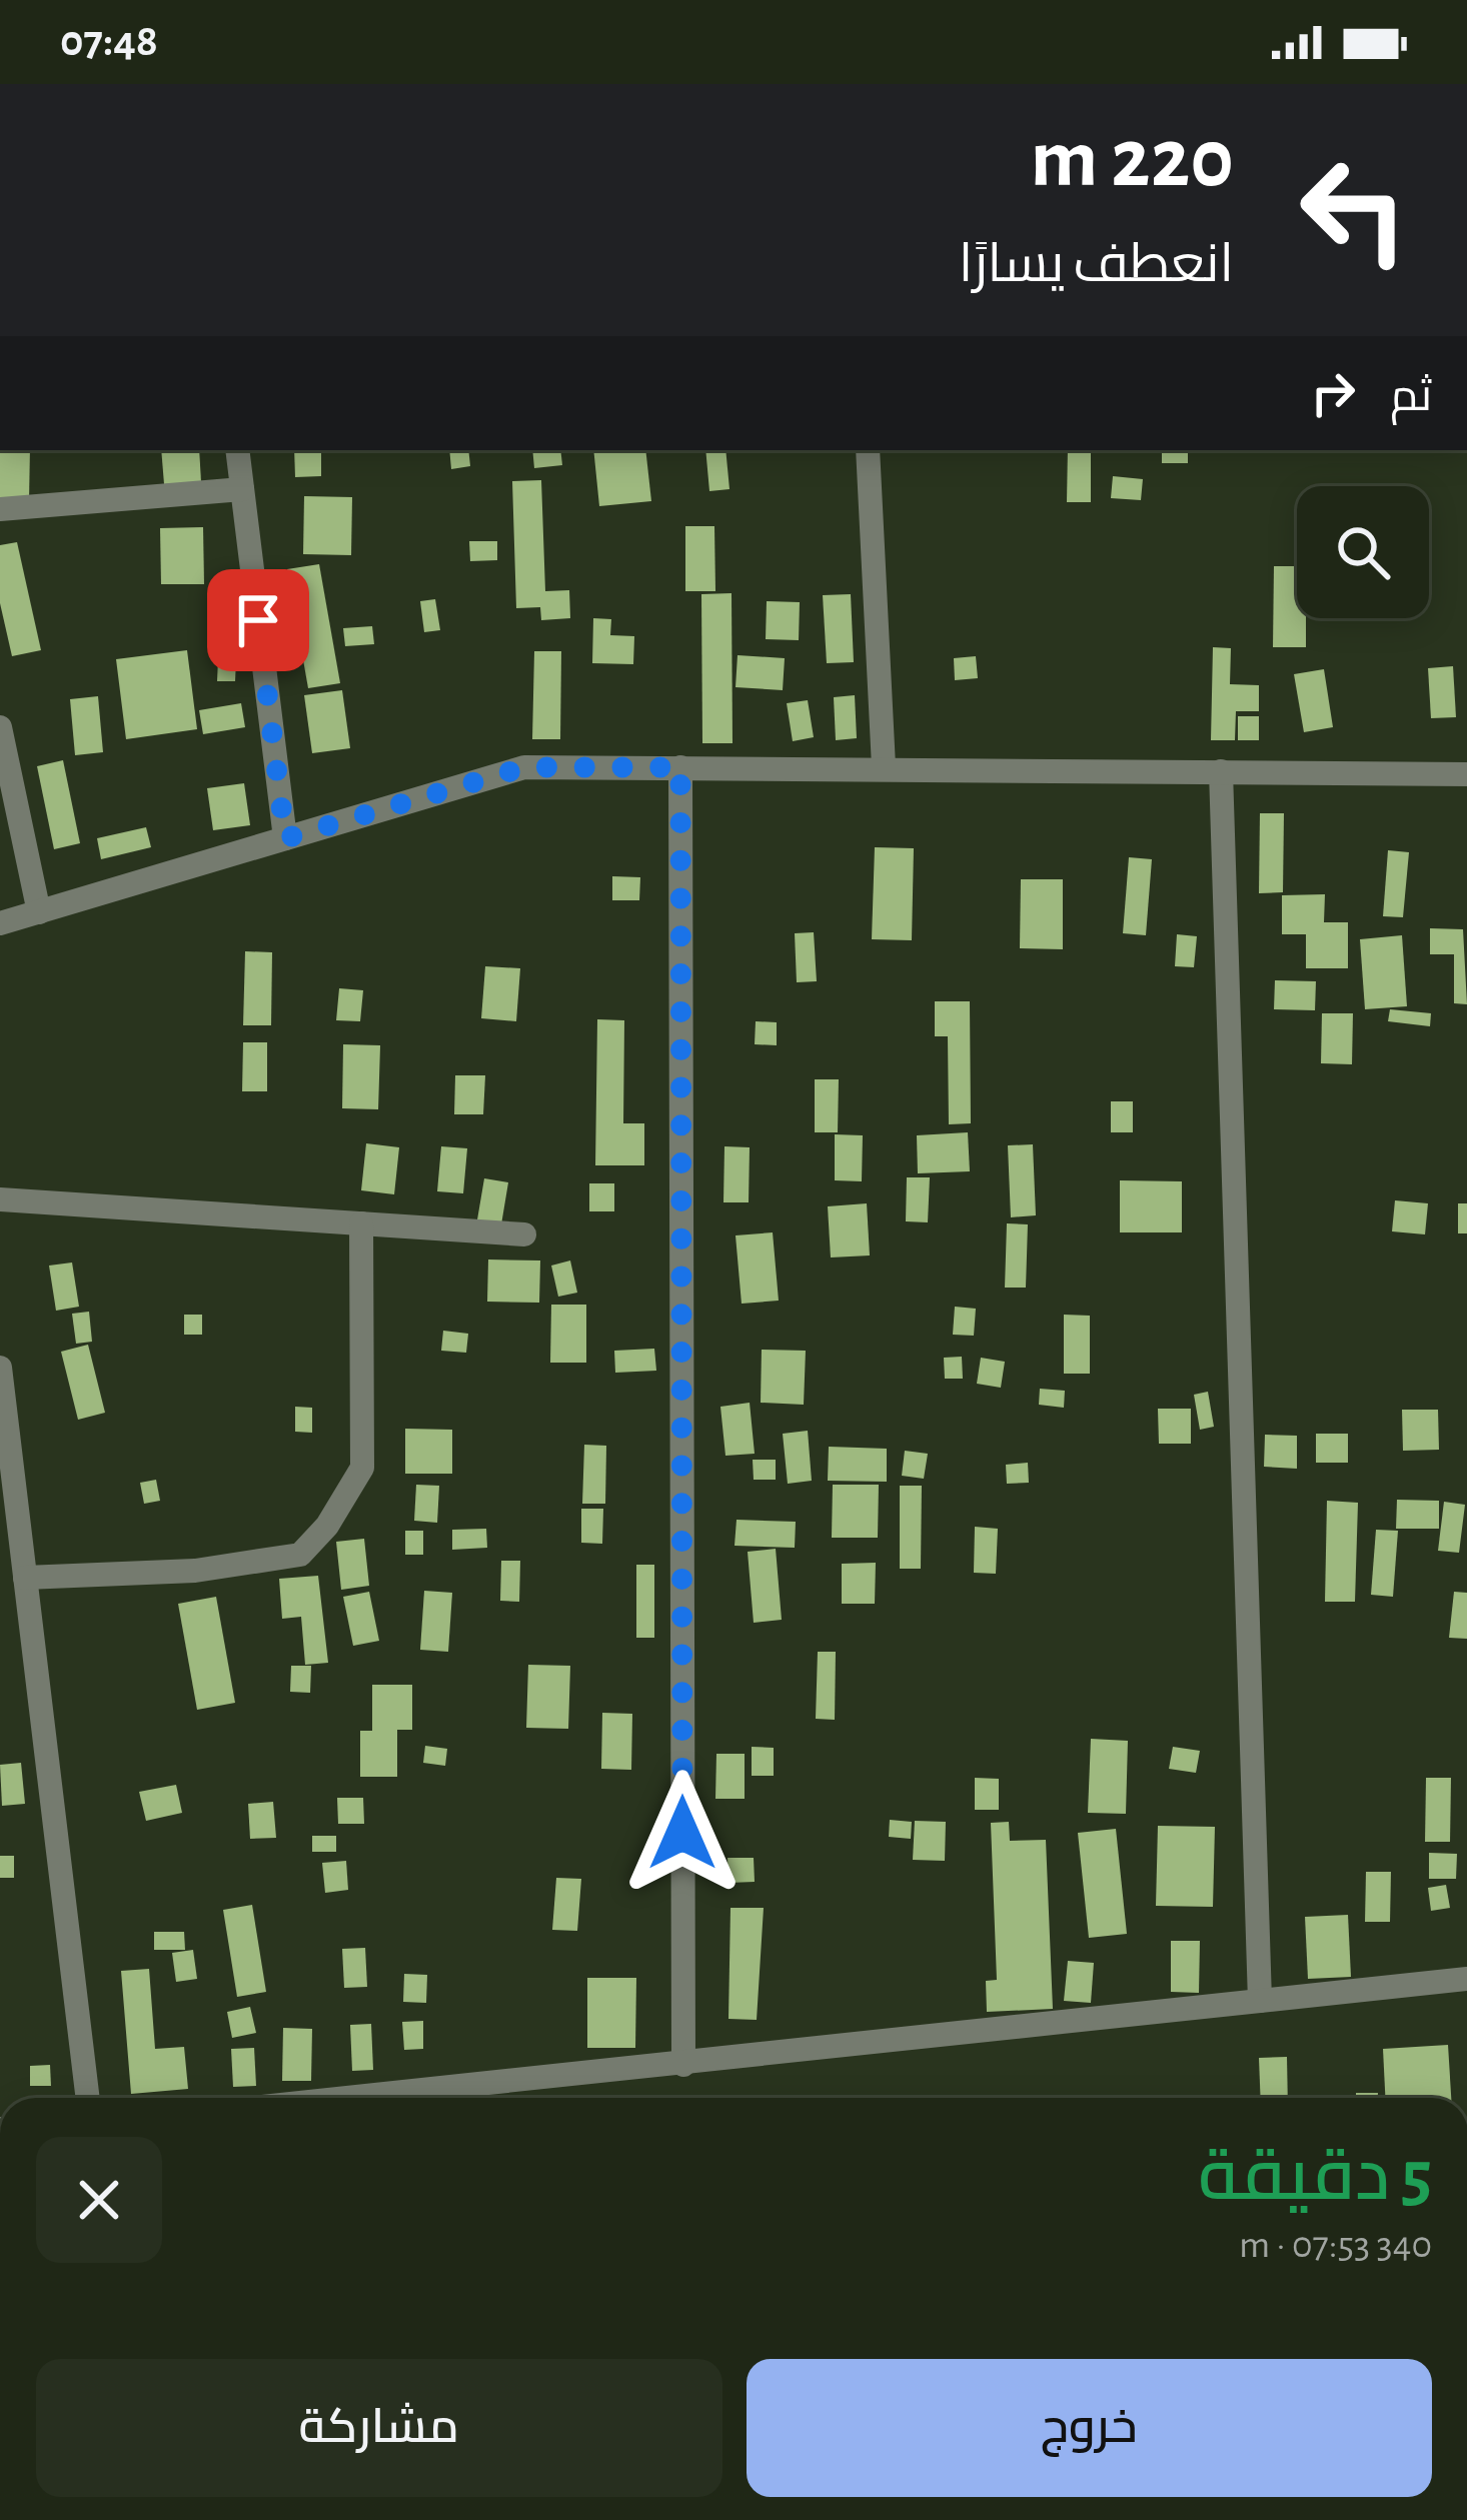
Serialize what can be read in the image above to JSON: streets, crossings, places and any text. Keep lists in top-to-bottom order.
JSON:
{
  "page": {
    "status": "07:48",
    "turn": ["220 m", "انعطف يسارًا"],
    "then": "ثم",
    "heading": ["5 دقيقة", "340 m · 07:53"],
    "buttons": ["خروج", "مشاركة"]
  }
}
